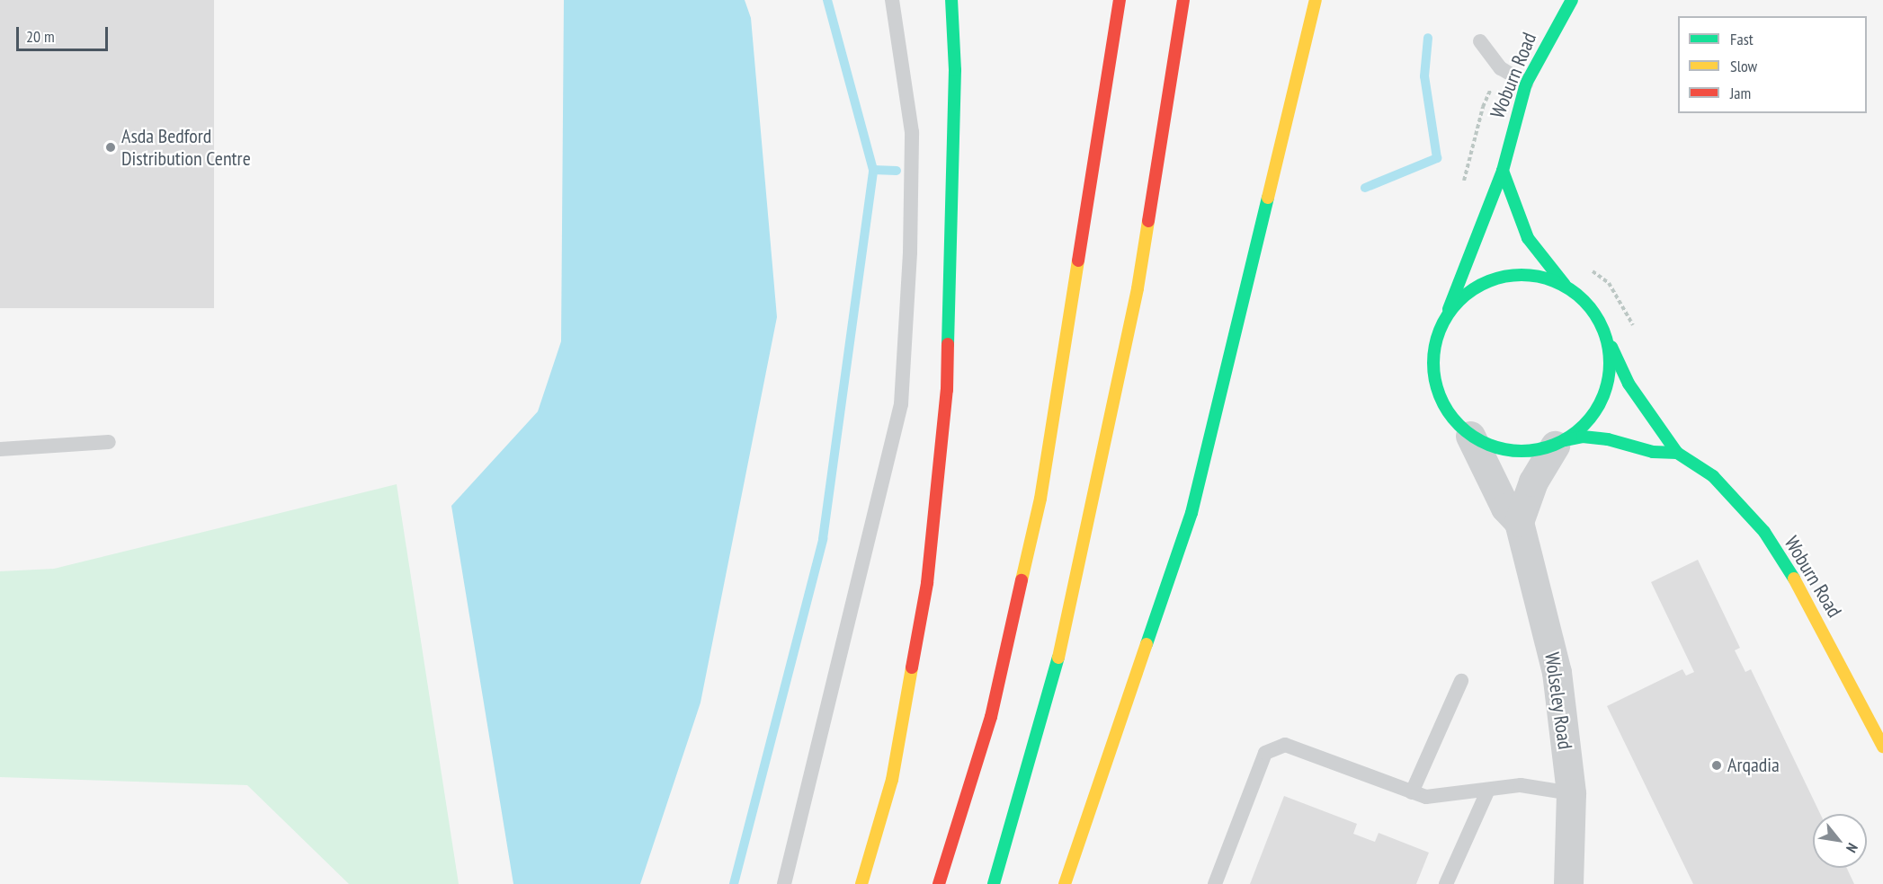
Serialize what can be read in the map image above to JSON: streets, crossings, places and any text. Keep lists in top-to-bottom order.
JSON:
{
  "streets": {
    "main road": ["Woburn Road"],
    "street": ["Wolseley Road"]
  },
  "crossings": [
    ["Woburn Road", "Wolseley Road"]
  ],
  "places": ["Asda Bedford Distribution Centre", "Arqadia"],
  "legend": ["Fast", "Slow", "Jam"],
  "scale_bar": "20 m",
  "north": "bottom right"
}
